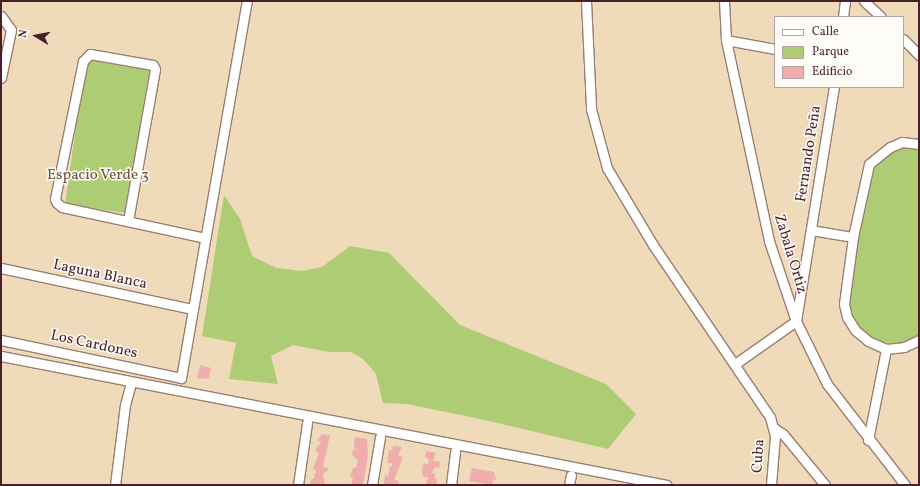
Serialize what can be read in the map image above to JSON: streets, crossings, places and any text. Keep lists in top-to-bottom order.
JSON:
{
  "streets": {
    "street": [
      "Fernando Peña",
      "Zabala Ortiz",
      "Laguna Blanca",
      "Los Cardones",
      "Cuba"
    ]
  },
  "crossings": [
    ["Fernando Peña", "Zabala Ortiz"],
    ["Laguna Blanca", "Los Cardones"]
  ],
  "parks": ["Espacio Verde 3"],
  "legend": ["Calle", "Parque", "Edificio"],
  "north": "left"
}
